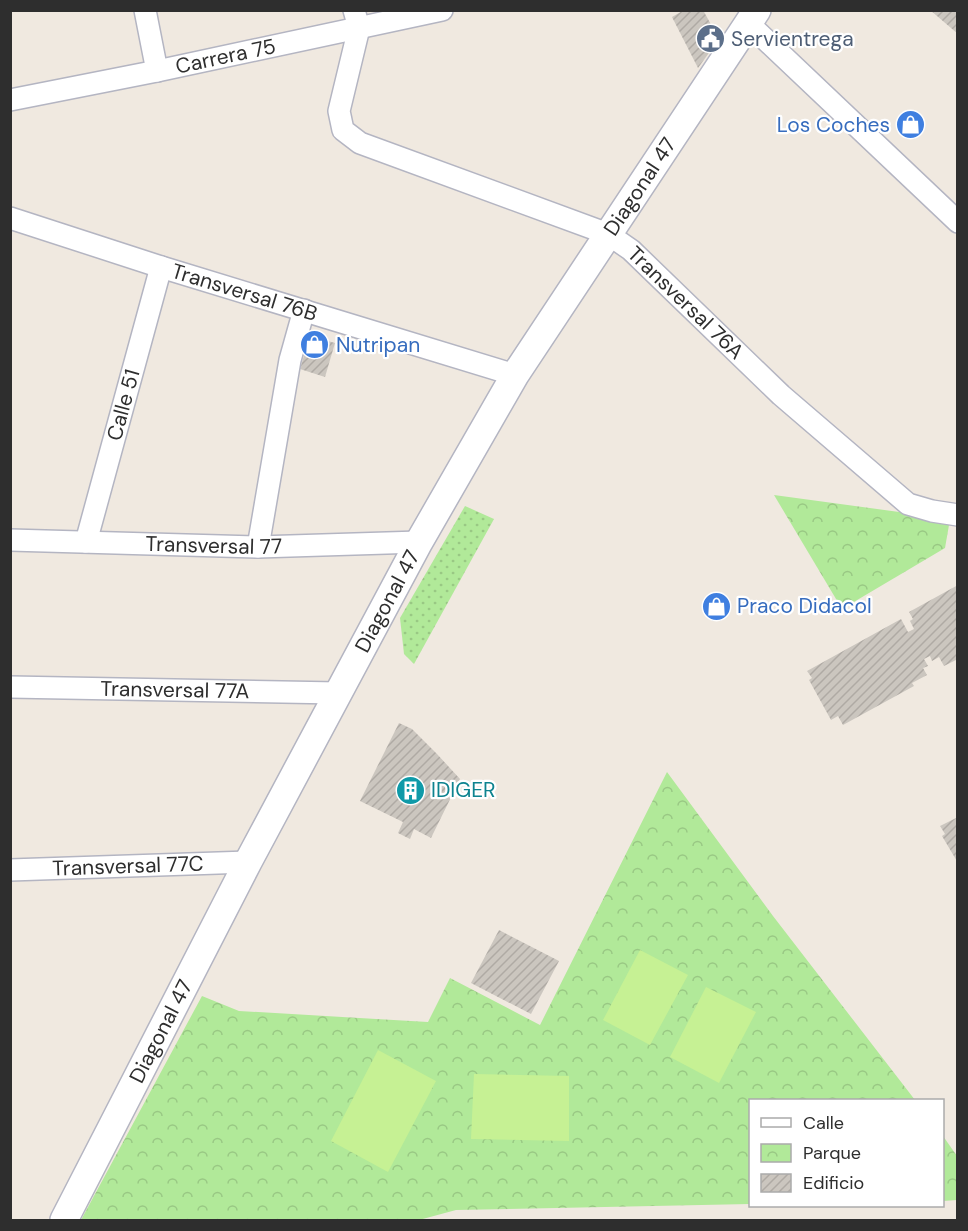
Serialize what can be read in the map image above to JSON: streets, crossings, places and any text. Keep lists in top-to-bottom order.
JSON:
{
  "streets": {
    "street": [
      "Carrera 75",
      "Diagonal 47",
      "Transversal 76B",
      "Transversal 76A",
      "Calle 51",
      "Transversal 77",
      "Transversal 77A",
      "Transversal 77C"
    ]
  },
  "crossings": [
    ["Carrera 75", "Transversal 76A"],
    ["Diagonal 47", "Transversal 76B"],
    ["Diagonal 47", "Transversal 76A"],
    ["Diagonal 47", "Transversal 77"],
    ["Diagonal 47", "Transversal 77A"],
    ["Diagonal 47", "Transversal 77C"],
    ["Transversal 76B", "Calle 51"],
    ["Calle 51", "Transversal 77"]
  ],
  "places": {
    "public building": ["Servientrega"],
    "shop": ["Los Coches", "Nutripan", "Praco Didacol"],
    "building": ["IDIGER"]
  },
  "legend": ["Calle", "Parque", "Edificio"]
}
